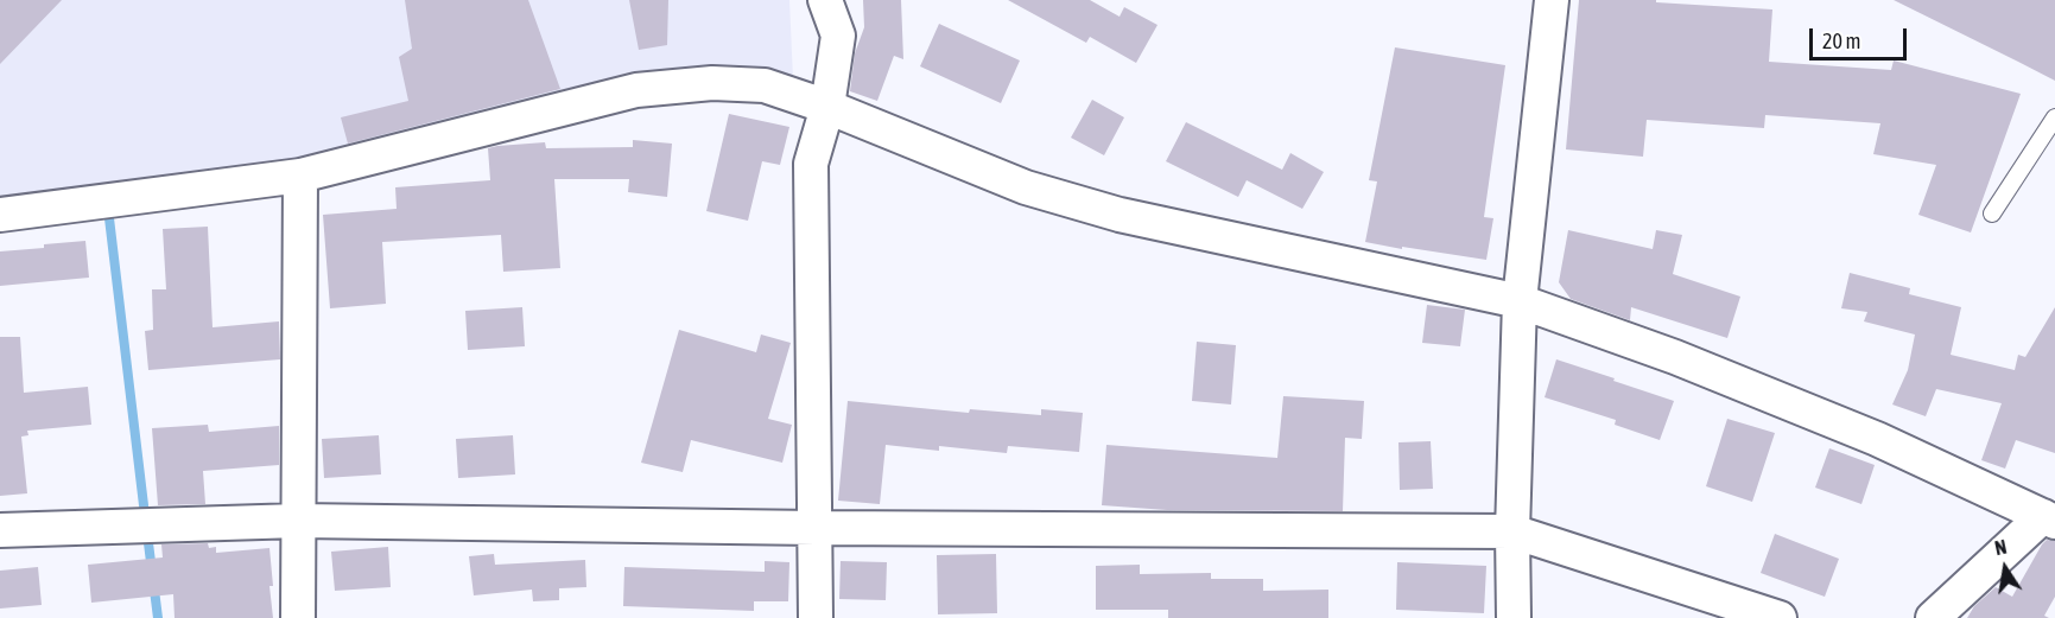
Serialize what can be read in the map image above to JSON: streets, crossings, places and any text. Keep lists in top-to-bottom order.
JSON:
{
  "scale_bar": "20 m",
  "north": "top"
}
